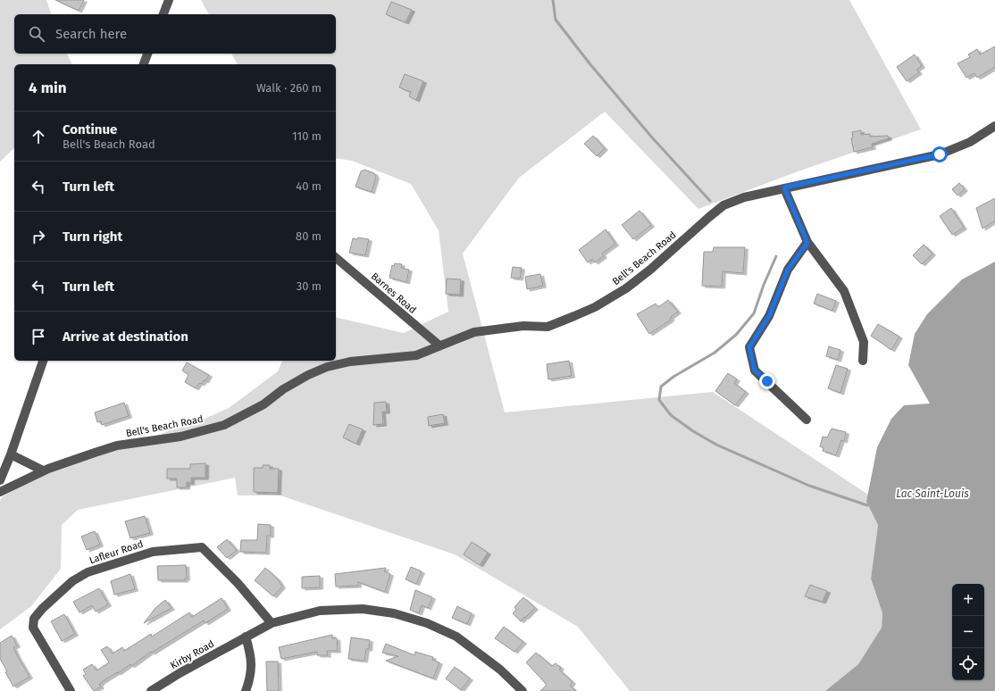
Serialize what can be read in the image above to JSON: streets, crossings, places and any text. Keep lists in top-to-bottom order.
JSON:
{
  "streets": {
    "street": [
      "Bell's Beach Road",
      "Barnes Road",
      "Lafleur Road",
      "Kirby Road"
    ]
  },
  "crossings": [
    ["Bell's Beach Road", "Barnes Road"],
    ["Lafleur Road", "Kirby Road"]
  ],
  "water": ["Lac Saint-Louis"],
  "page": {
    "search": "Search here",
    "heading": ["4 min", "Walk · 260 m"],
    "list": [
      ["Continue", "Bell's Beach Road", "110 m"],
      ["Turn left", "40 m"],
      ["Turn right", "80 m"],
      ["Turn left", "30 m"],
      "Arrive at destination"
    ],
    "map_buttons": ["+", "−"]
  }
}
